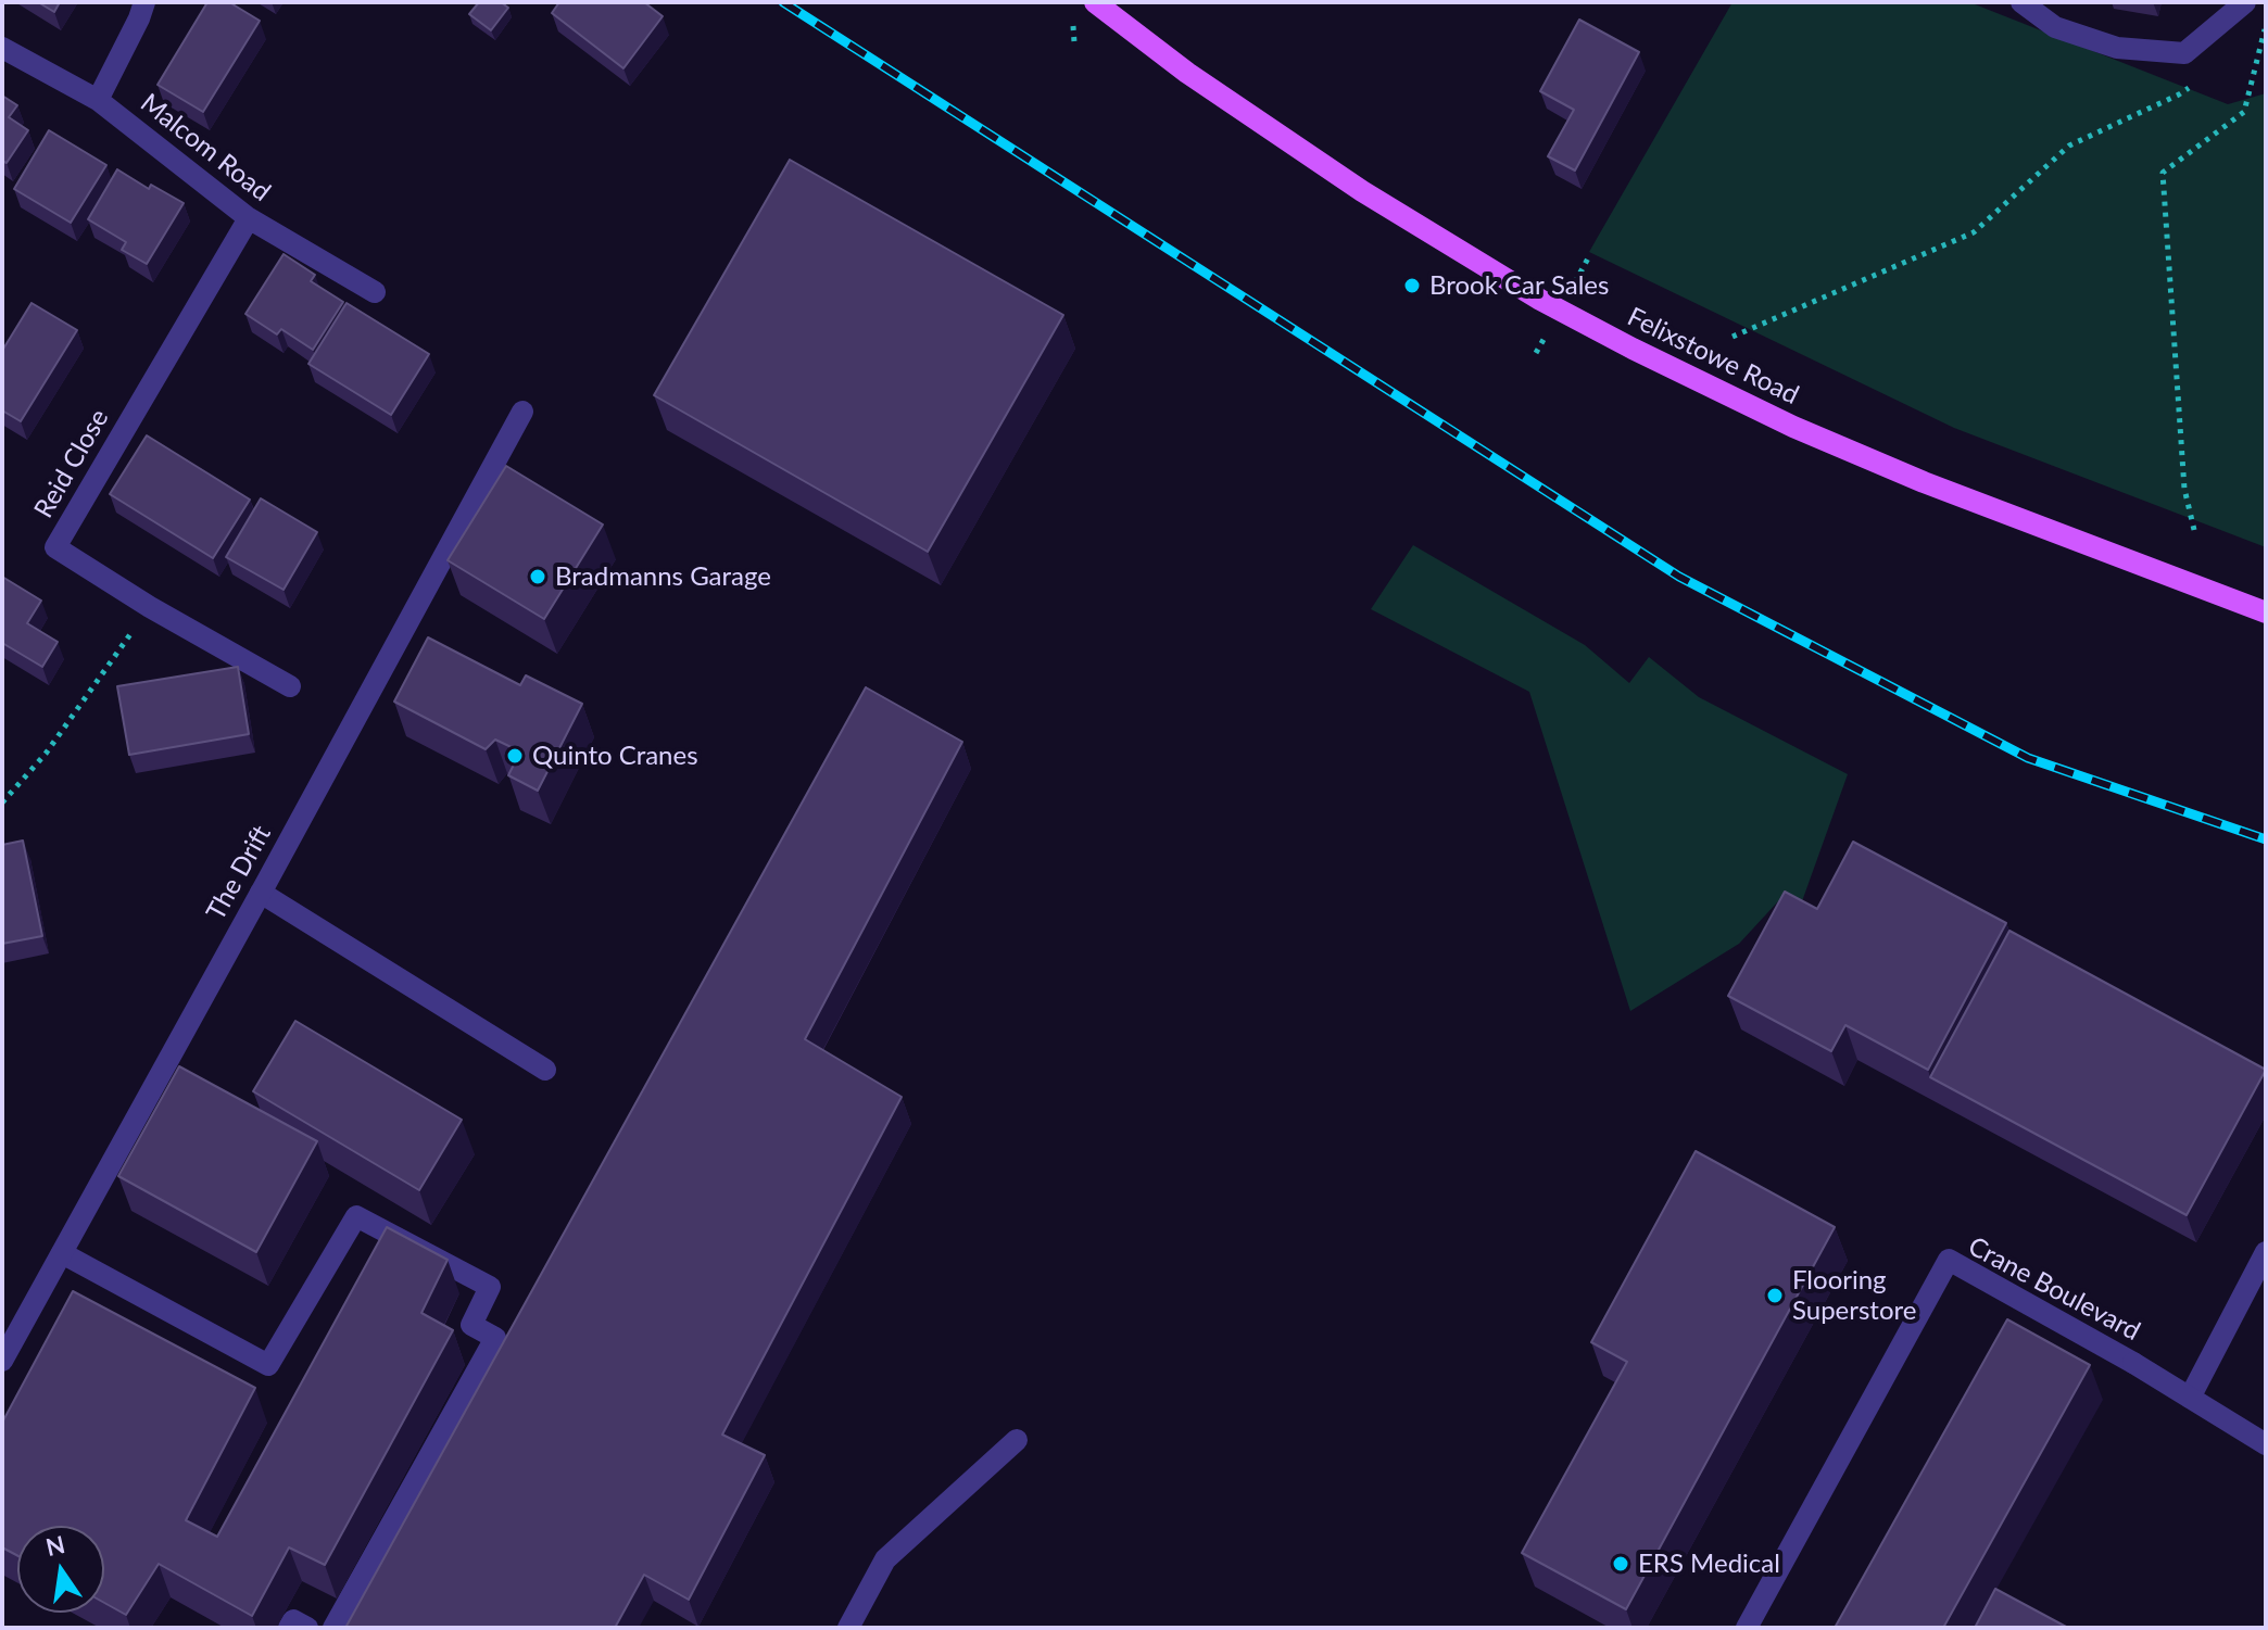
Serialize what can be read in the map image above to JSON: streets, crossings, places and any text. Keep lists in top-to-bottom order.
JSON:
{
  "streets": {
    "main road": ["Felixstowe Road"],
    "street": [
      "Malcom Road",
      "Reid Close",
      "The Drift",
      "Crane Boulevard"
    ]
  },
  "crossings": [
    ["Malcom Road", "Reid Close"]
  ],
  "places": [
    "Brook Car Sales",
    "Bradmanns Garage",
    "Quinto Cranes",
    "Flooring Superstore",
    "ERS Medical"
  ],
  "north": "top"
}
